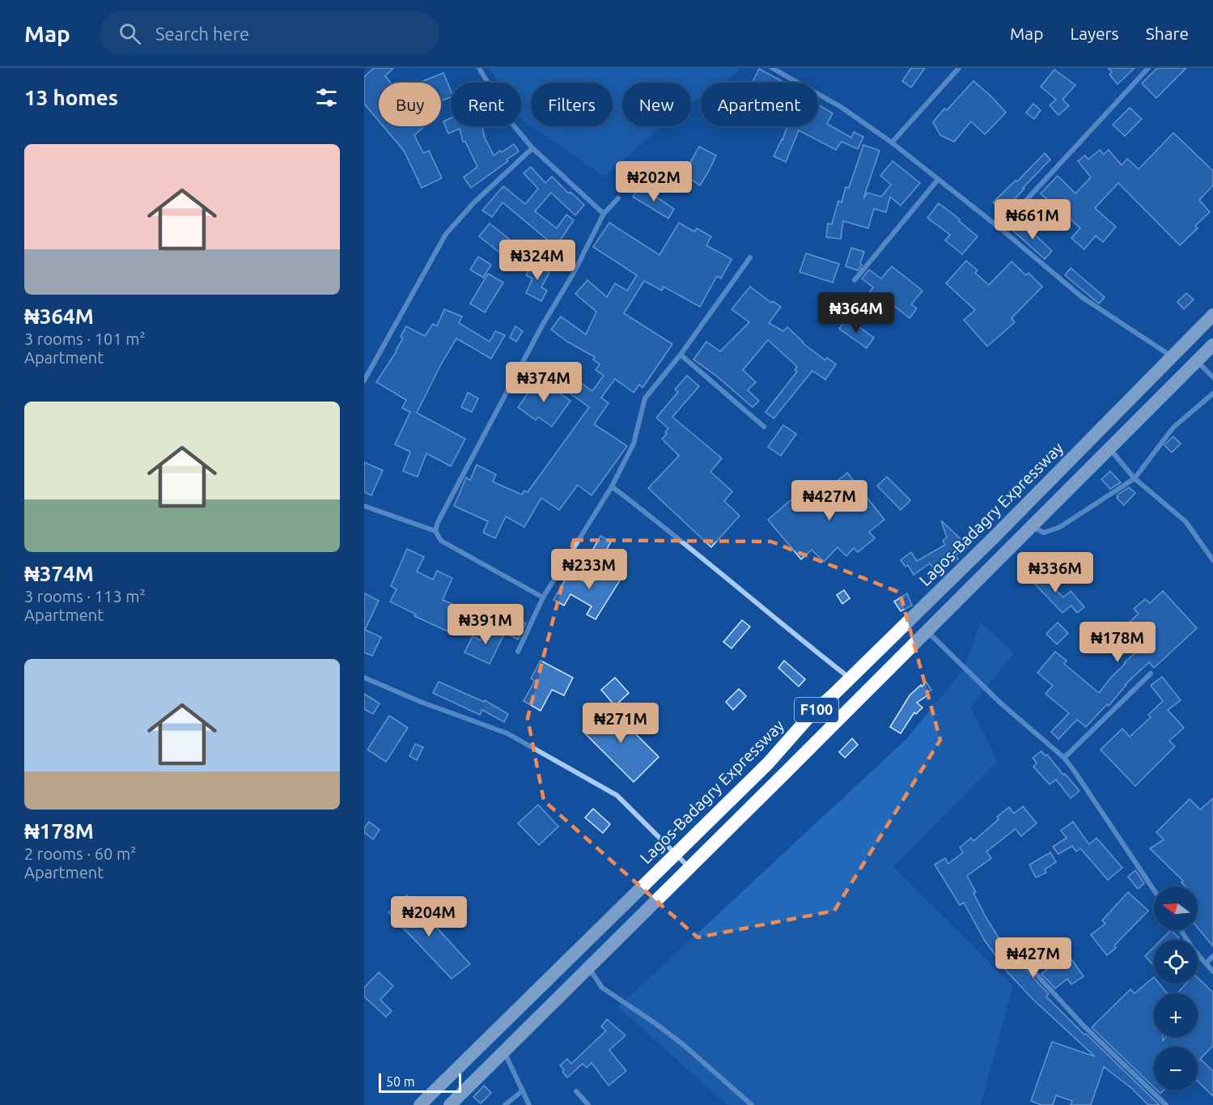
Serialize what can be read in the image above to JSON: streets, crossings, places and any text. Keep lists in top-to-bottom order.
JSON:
{
  "streets": {
    "highway": ["Lagos-Badagry Expressway", "F100"]
  },
  "scale_bar": "50 m",
  "north": "left",
  "page": {
    "header": "Map",
    "search": "Search here",
    "nav": ["Map", "Layers", "Share"],
    "heading": "13 homes",
    "chip": [
      "Buy",
      "Rent",
      "Filters",
      "New",
      "Apartment"
    ],
    "list": [
      {
        "name": "₦364M",
        "note": "3 rooms · 101 m² · Apartment"
      },
      {
        "name": "₦374M",
        "note": "3 rooms · 113 m² · Apartment"
      },
      {
        "name": "₦178M",
        "note": "2 rooms · 60 m² · Apartment"
      }
    ],
    "price": [
      "₦202M",
      "₦661M",
      "₦324M",
      "₦364M",
      "₦374M",
      "₦427M",
      "₦233M",
      "₦336M",
      "₦391M",
      "₦178M",
      "₦271M",
      "₦204M",
      "₦427M"
    ],
    "map_buttons": ["+", "−"],
    "scale": "50 m"
  }
}
